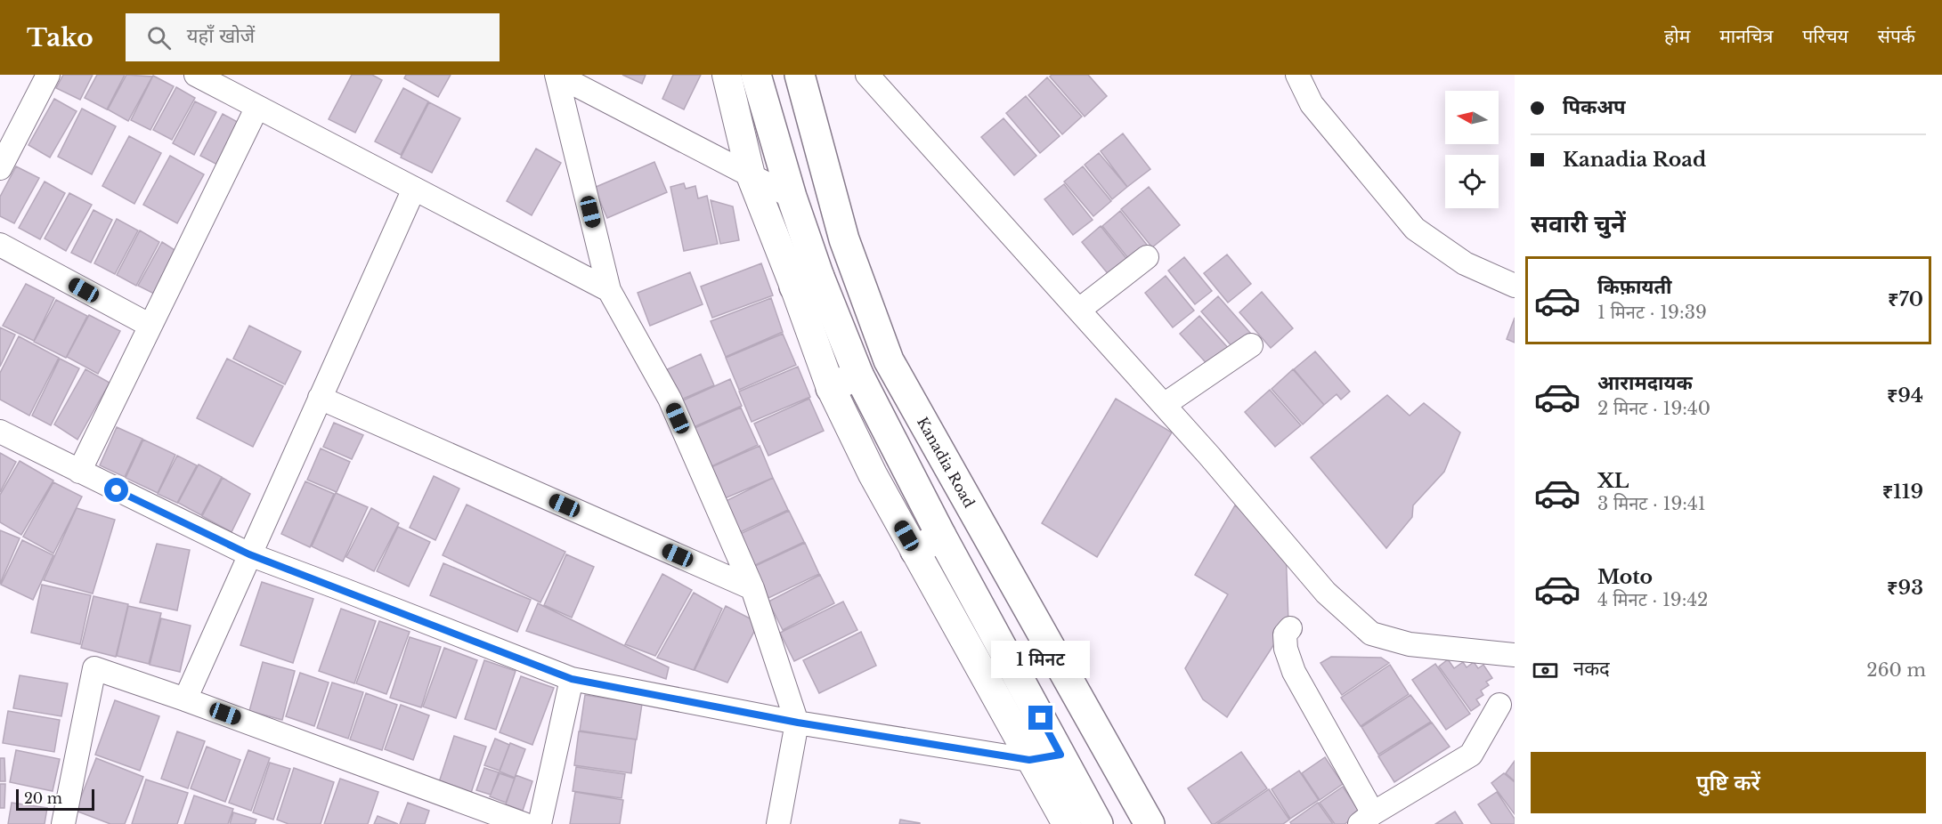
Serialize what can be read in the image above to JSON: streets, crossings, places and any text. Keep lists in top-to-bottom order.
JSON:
{
  "streets": {
    "main road": ["Kanadia Road"]
  },
  "scale_bar": "20 m",
  "north": "left",
  "page": {
    "header": "Tako",
    "search": "यहाँ खोजें",
    "nav": [
      "होम",
      "मानचित्र",
      "परिचय",
      "संपर्क"
    ],
    "banner": ["पिकअप", "Kanadia Road"],
    "heading": "सवारी चुनें",
    "list": [
      {
        "name": "किफ़ायती",
        "note": "1 मिनट · 19:39",
        "value": "₹70"
      },
      {
        "name": "आरामदायक",
        "note": "2 मिनट · 19:40",
        "value": "₹94"
      },
      {
        "name": "XL",
        "note": "3 मिनट · 19:41",
        "value": "₹119"
      },
      {
        "name": "Moto",
        "note": "4 मिनट · 19:42",
        "value": "₹93"
      }
    ],
    "bubble": "1 मिनट",
    "pay": ["नकद", "260 m"],
    "buttons": "पुष्टि करें",
    "scale": "20 m"
  }
}
